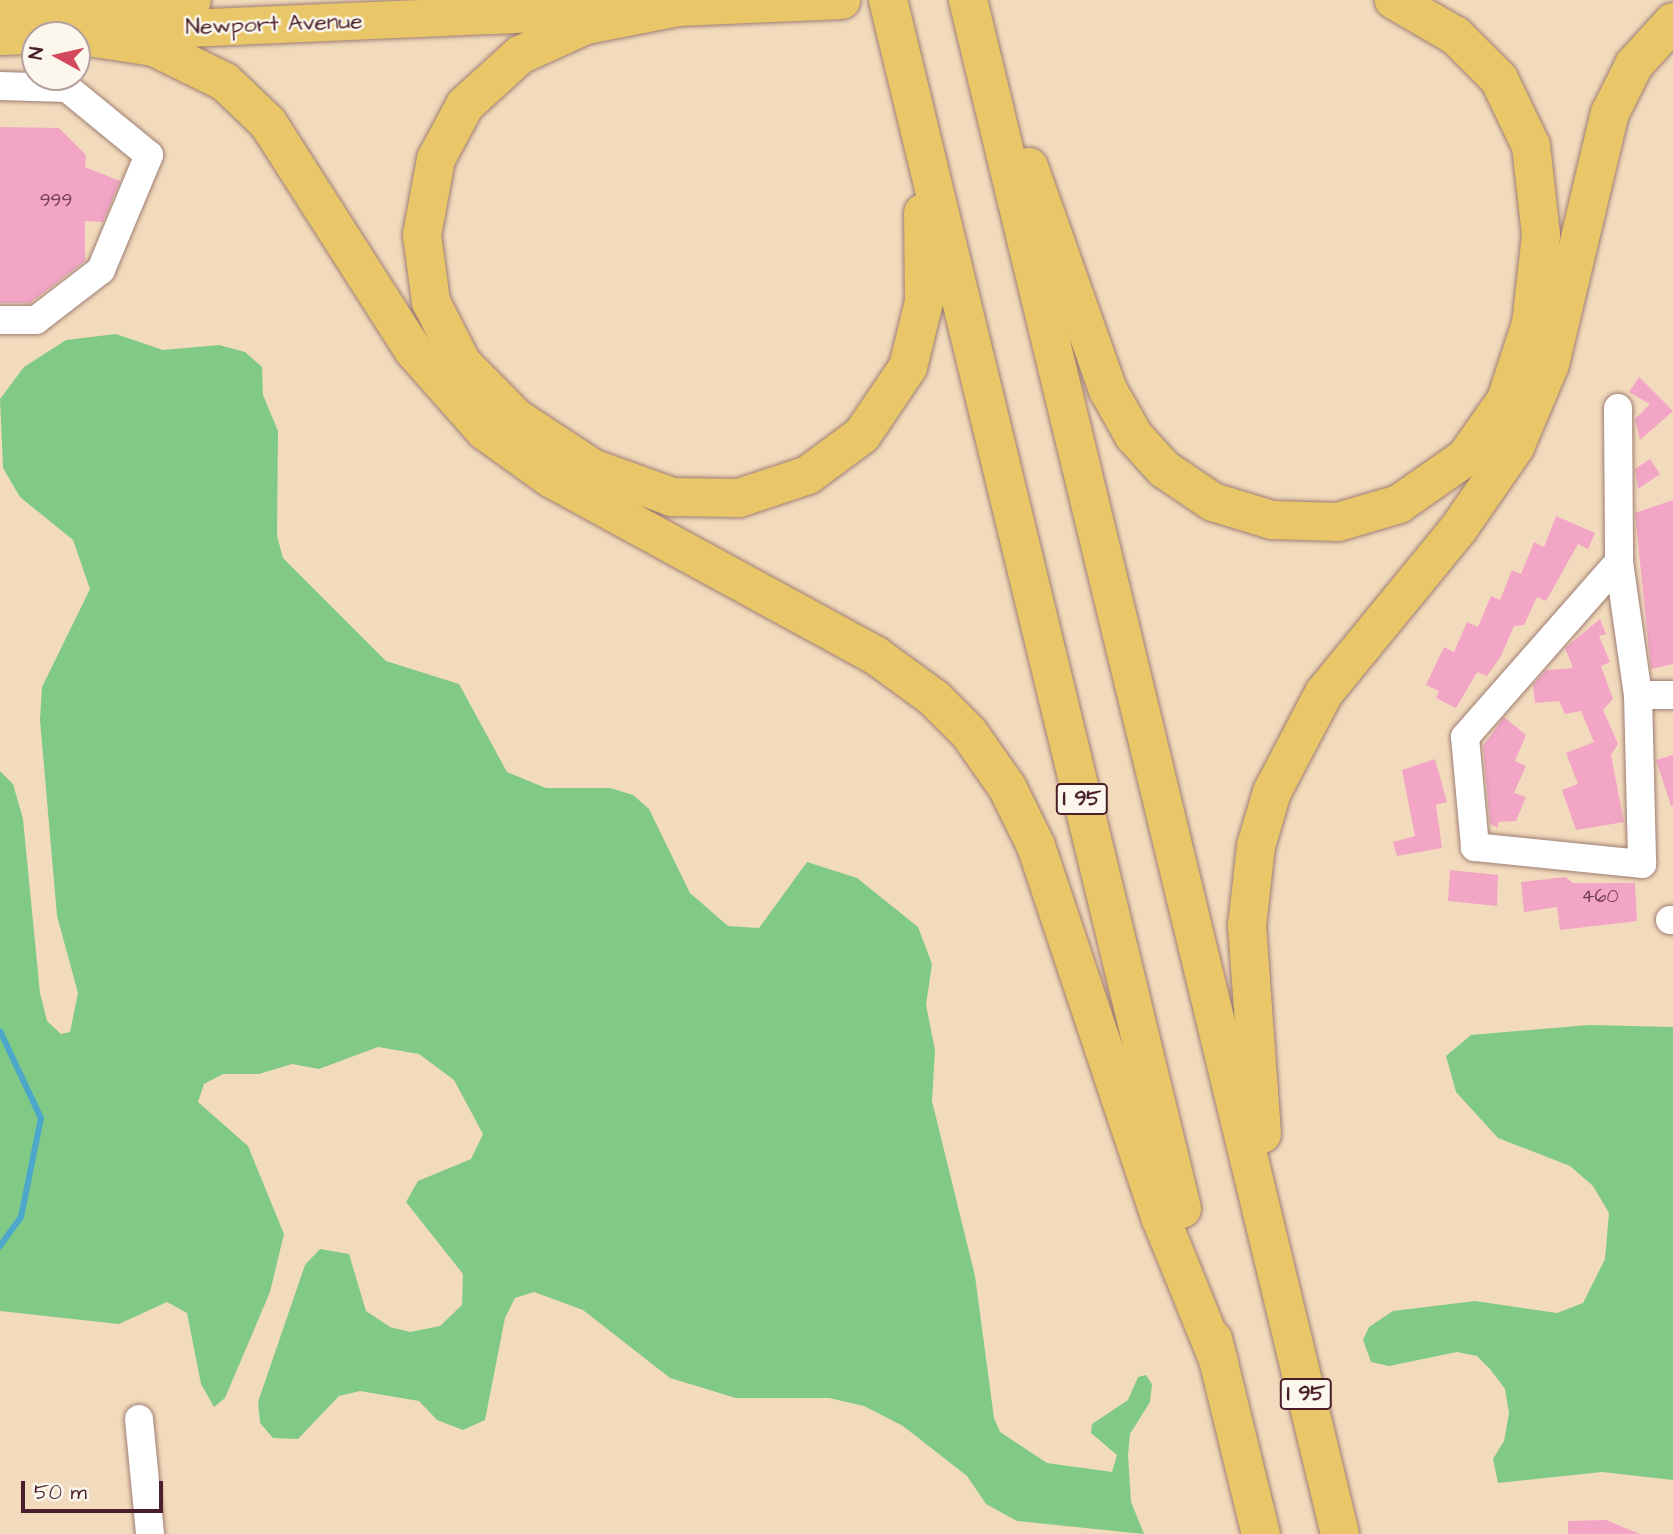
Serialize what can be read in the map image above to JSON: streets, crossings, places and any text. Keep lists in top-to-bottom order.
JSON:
{
  "streets": {
    "highway": ["I 95"],
    "main road": ["Newport Avenue"]
  },
  "house_numbers": ["999", "460"],
  "scale_bar": "50 m",
  "north": "left"
}
